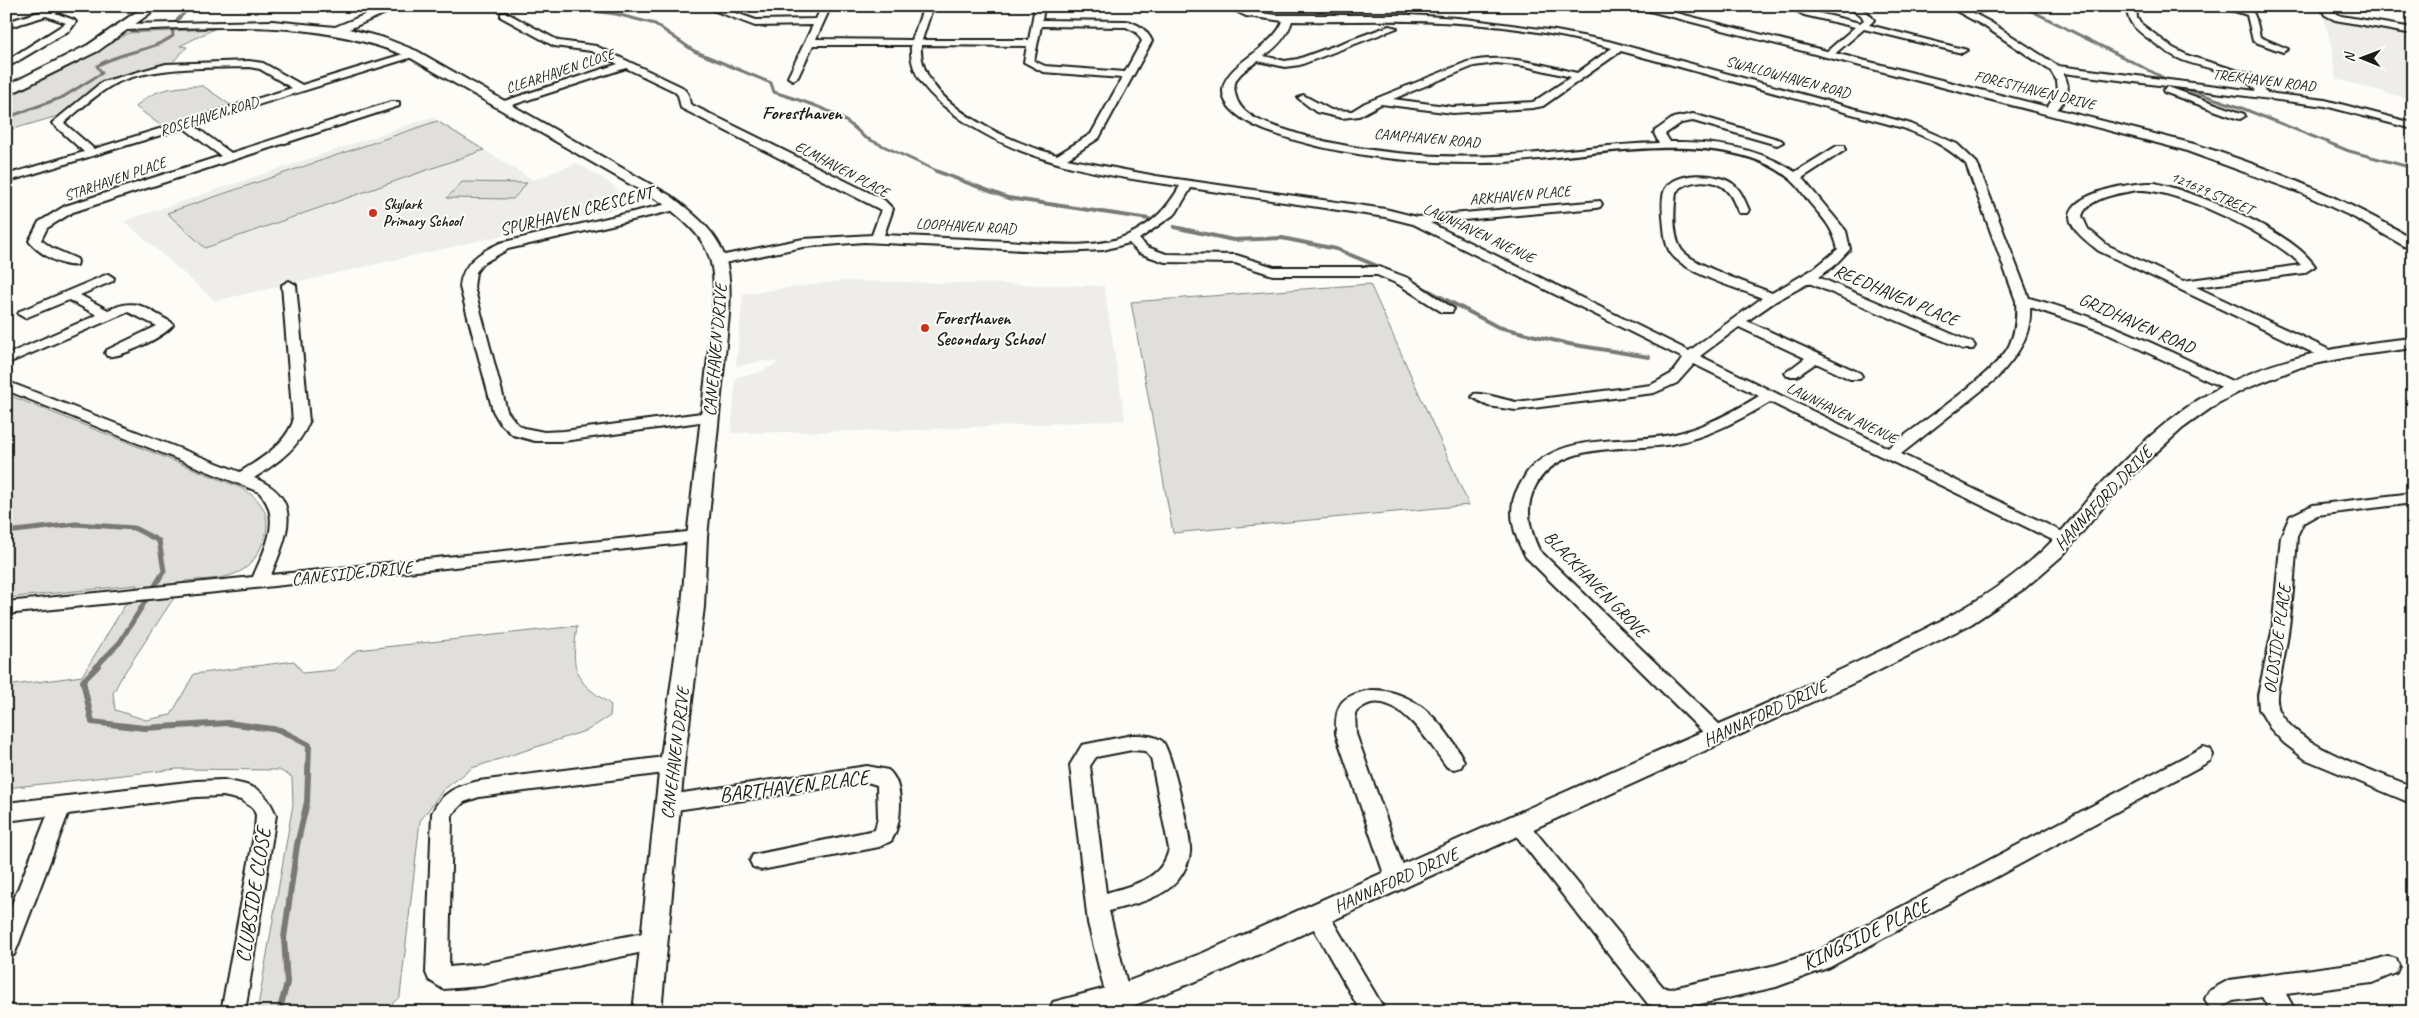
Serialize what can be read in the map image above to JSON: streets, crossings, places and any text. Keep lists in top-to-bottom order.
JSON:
{
  "streets": {
    "street": [
      "CLEARHAVEN CLOSE",
      "SWALLOWHAVEN ROAD",
      "TREKHAVEN ROAD",
      "FORESTHAVEN DRIVE",
      "ROSEHAVEN ROAD",
      "CAMPHAVEN ROAD",
      "ELMHAVEN PLACE",
      "STARHAVEN PLACE",
      "121679 STREET",
      "ARKHAVEN PLACE",
      "SPURHAVEN CRESCENT",
      "LOOPHAVEN ROAD",
      "LAWNHAVEN AVENUE",
      "REEDHAVEN PLACE",
      "GRIDHAVEN ROAD",
      "CANEHAVEN DRIVE",
      "HANNAFORD DRIVE",
      "CANESIDE DRIVE",
      "BLACKHAVEN GROVE",
      "OLDSIDE PLACE",
      "BARTHAVEN PLACE",
      "CLUBSIDE CLOSE",
      "KINGSIDE PLACE"
    ]
  },
  "crossings": [
    ["CLEARHAVEN CLOSE", "ELMHAVEN PLACE"],
    ["CLEARHAVEN CLOSE", "CANEHAVEN DRIVE"],
    ["SWALLOWHAVEN ROAD", "CAMPHAVEN ROAD"],
    ["SWALLOWHAVEN ROAD", "LAWNHAVEN AVENUE"],
    ["SWALLOWHAVEN ROAD", "GRIDHAVEN ROAD"],
    ["ROSEHAVEN ROAD", "CANEHAVEN DRIVE"],
    ["CAMPHAVEN ROAD", "LAWNHAVEN AVENUE"],
    ["CAMPHAVEN ROAD", "REEDHAVEN PLACE"],
    ["ELMHAVEN PLACE", "LOOPHAVEN ROAD"],
    ["121679 STREET", "HANNAFORD DRIVE"],
    ["ARKHAVEN PLACE", "LAWNHAVEN AVENUE"],
    ["SPURHAVEN CRESCENT", "CANEHAVEN DRIVE"],
    ["LOOPHAVEN ROAD", "LAWNHAVEN AVENUE"],
    ["LOOPHAVEN ROAD", "CANEHAVEN DRIVE"],
    ["LAWNHAVEN AVENUE", "HANNAFORD DRIVE"],
    ["LAWNHAVEN AVENUE", "BLACKHAVEN GROVE"],
    ["GRIDHAVEN ROAD", "HANNAFORD DRIVE"],
    ["CANEHAVEN DRIVE", "CANESIDE DRIVE"],
    ["CANEHAVEN DRIVE", "BARTHAVEN PLACE"],
    ["HANNAFORD DRIVE", "BLACKHAVEN GROVE"],
    ["HANNAFORD DRIVE", "KINGSIDE PLACE"]
  ],
  "districts": ["Foresthaven"],
  "places": ["Skylark Primary School", "Foresthaven Secondary School"],
  "north": "left"
}
